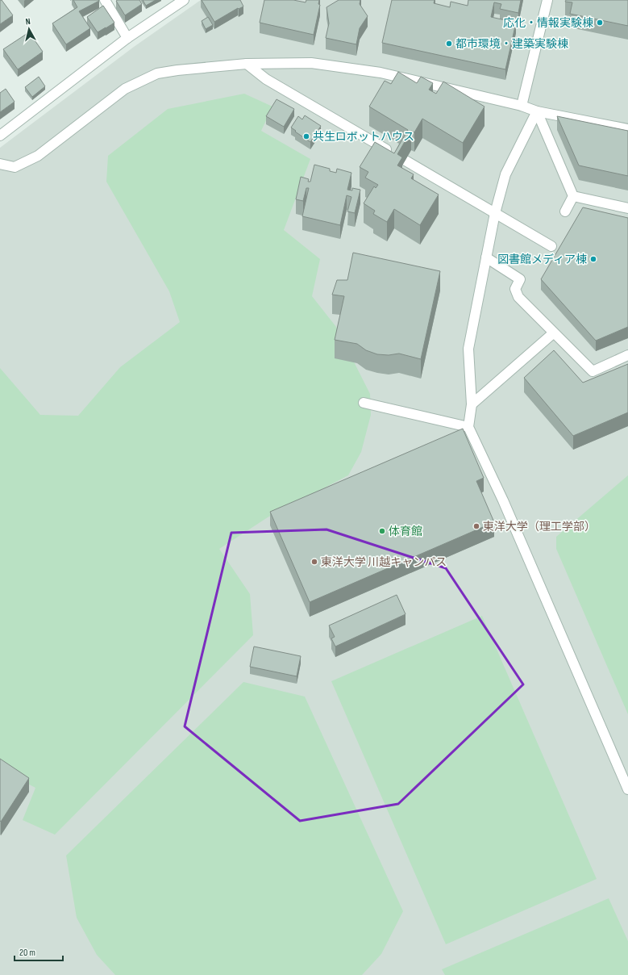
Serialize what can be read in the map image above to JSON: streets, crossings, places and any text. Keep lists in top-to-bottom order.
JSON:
{
  "places": [
    "応化・情報実験棟",
    "都市環境・建築実験棟",
    "共生ロボットハウス",
    "図書館メディア棟",
    "東洋大学（理工学部）",
    "体育館",
    "東洋大学 川越キャンパス"
  ],
  "scale_bar": "20 m",
  "north": "top"
}
